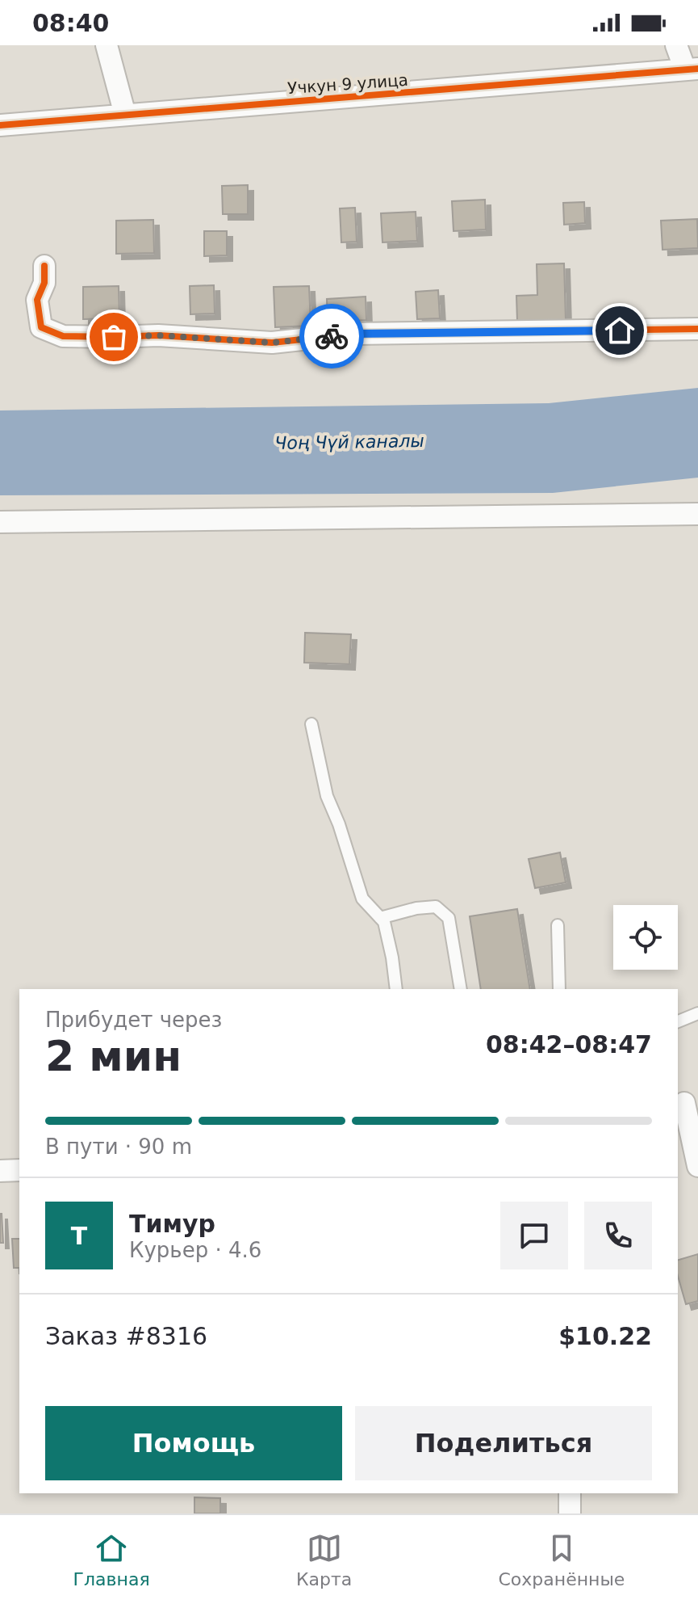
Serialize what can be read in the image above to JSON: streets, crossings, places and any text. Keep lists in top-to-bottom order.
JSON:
{
  "streets": {
    "street": ["Учкун 9 улица"]
  },
  "water": ["Чоң Чүй каналы"],
  "page": {
    "status": "08:40",
    "heading": ["2 мин", "Прибудет через", "08:42–08:47"],
    "panel": [
      "Тимур",
      "Курьер · 4.6",
      "Заказ #8316",
      "$10.22"
    ],
    "bar": "В пути · 90 m",
    "round": "Т",
    "buttons": ["Помощь", "Поделиться"],
    "tabs": ["Главная", "Карта", "Сохранённые"]
  }
}
